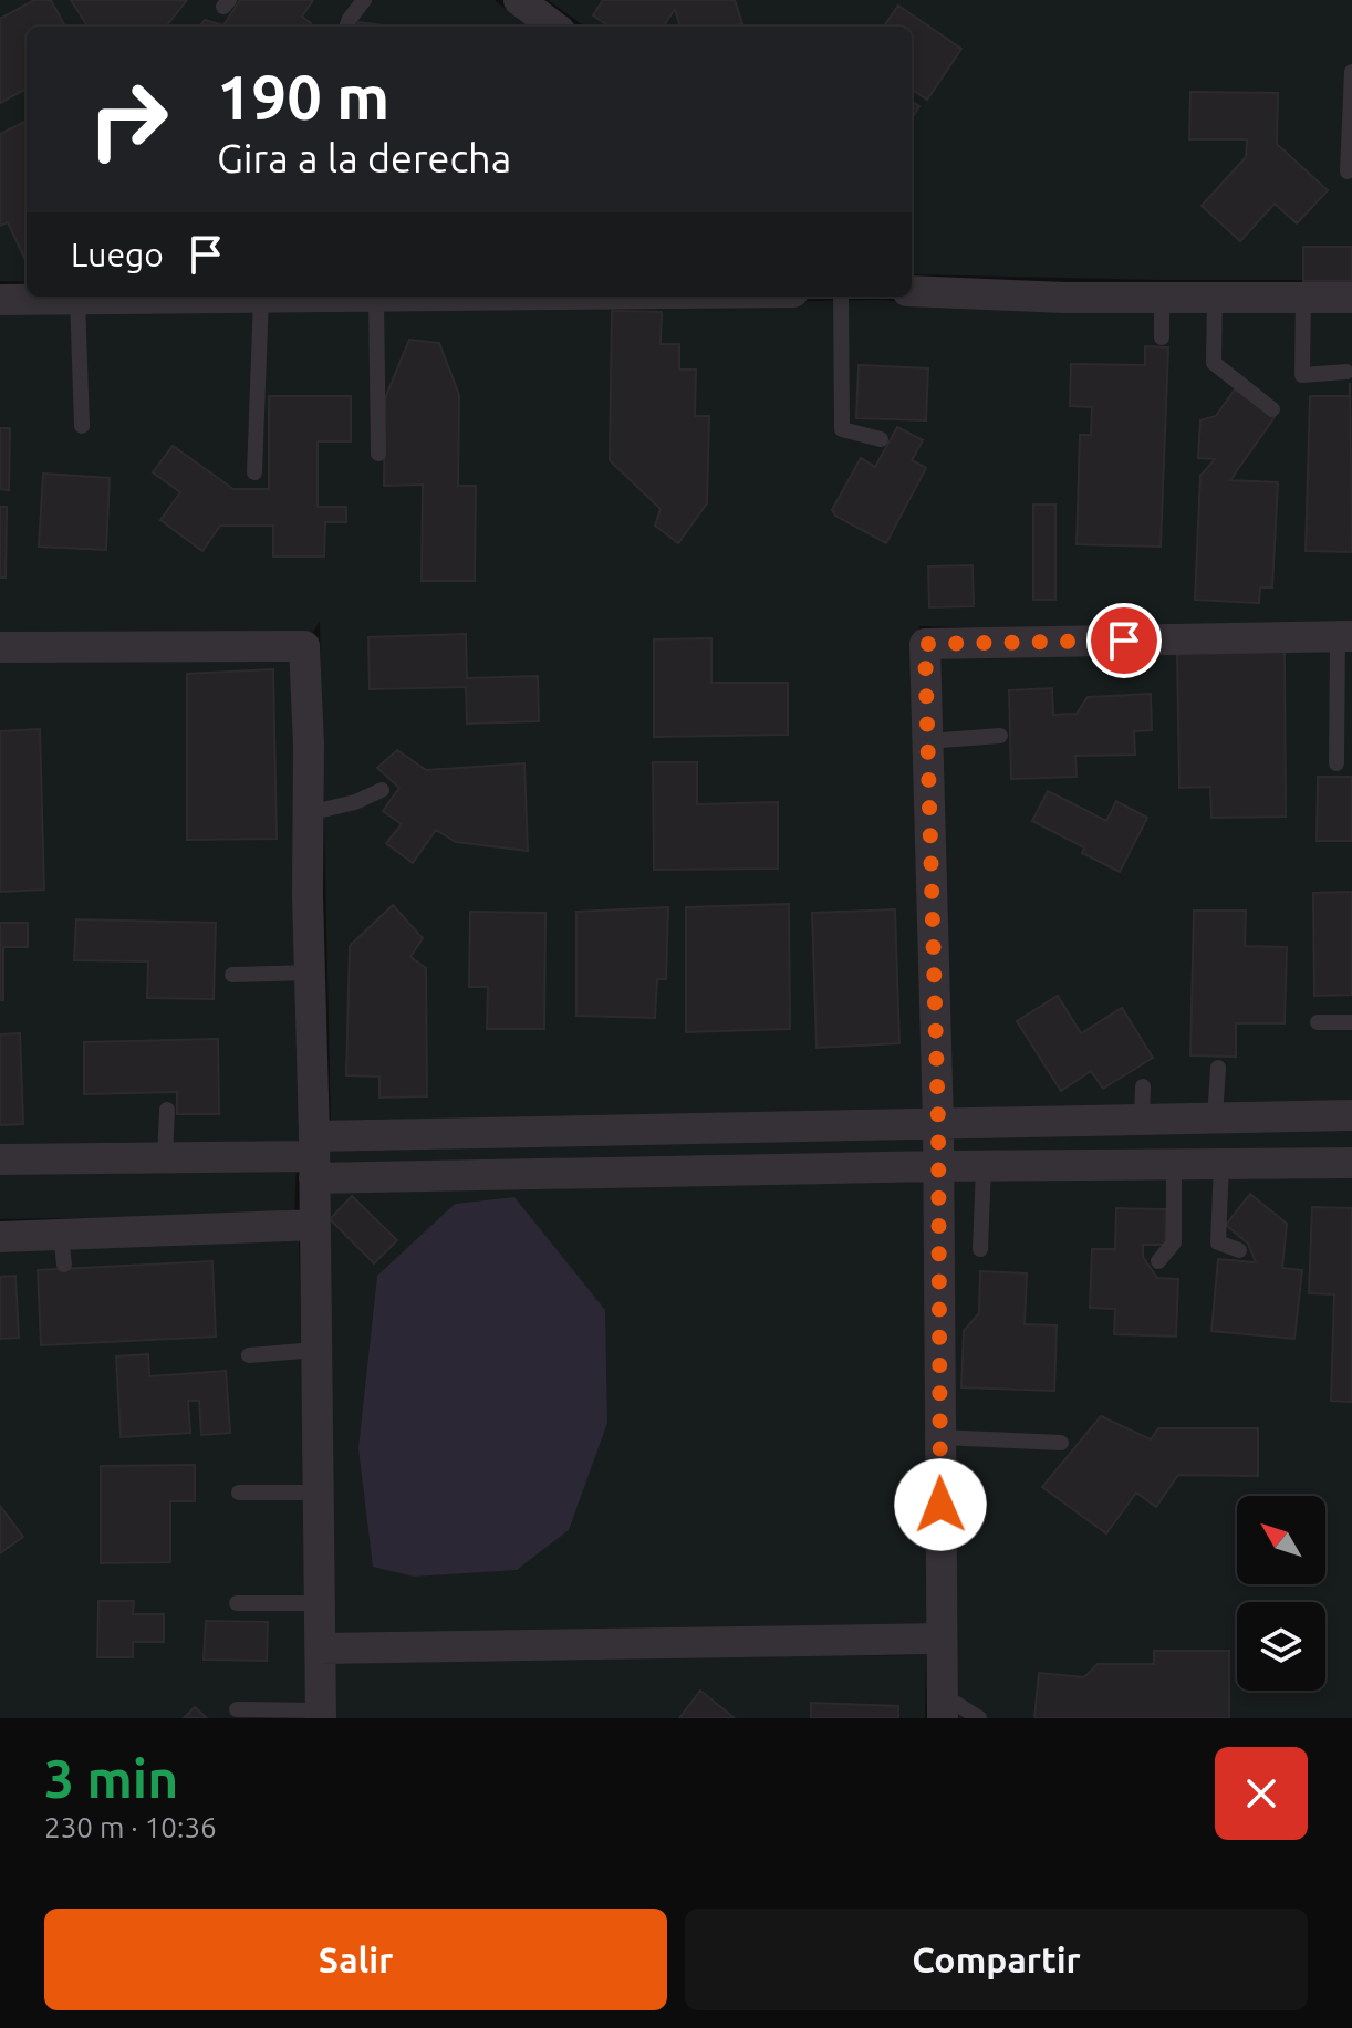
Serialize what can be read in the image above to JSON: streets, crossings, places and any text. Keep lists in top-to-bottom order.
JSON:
{
  "north": "top left",
  "page": {
    "turn": ["190 m", "Gira a la derecha"],
    "then": "Luego",
    "heading": ["3 min", "230 m · 10:36"],
    "buttons": ["Salir", "Compartir"]
  }
}
